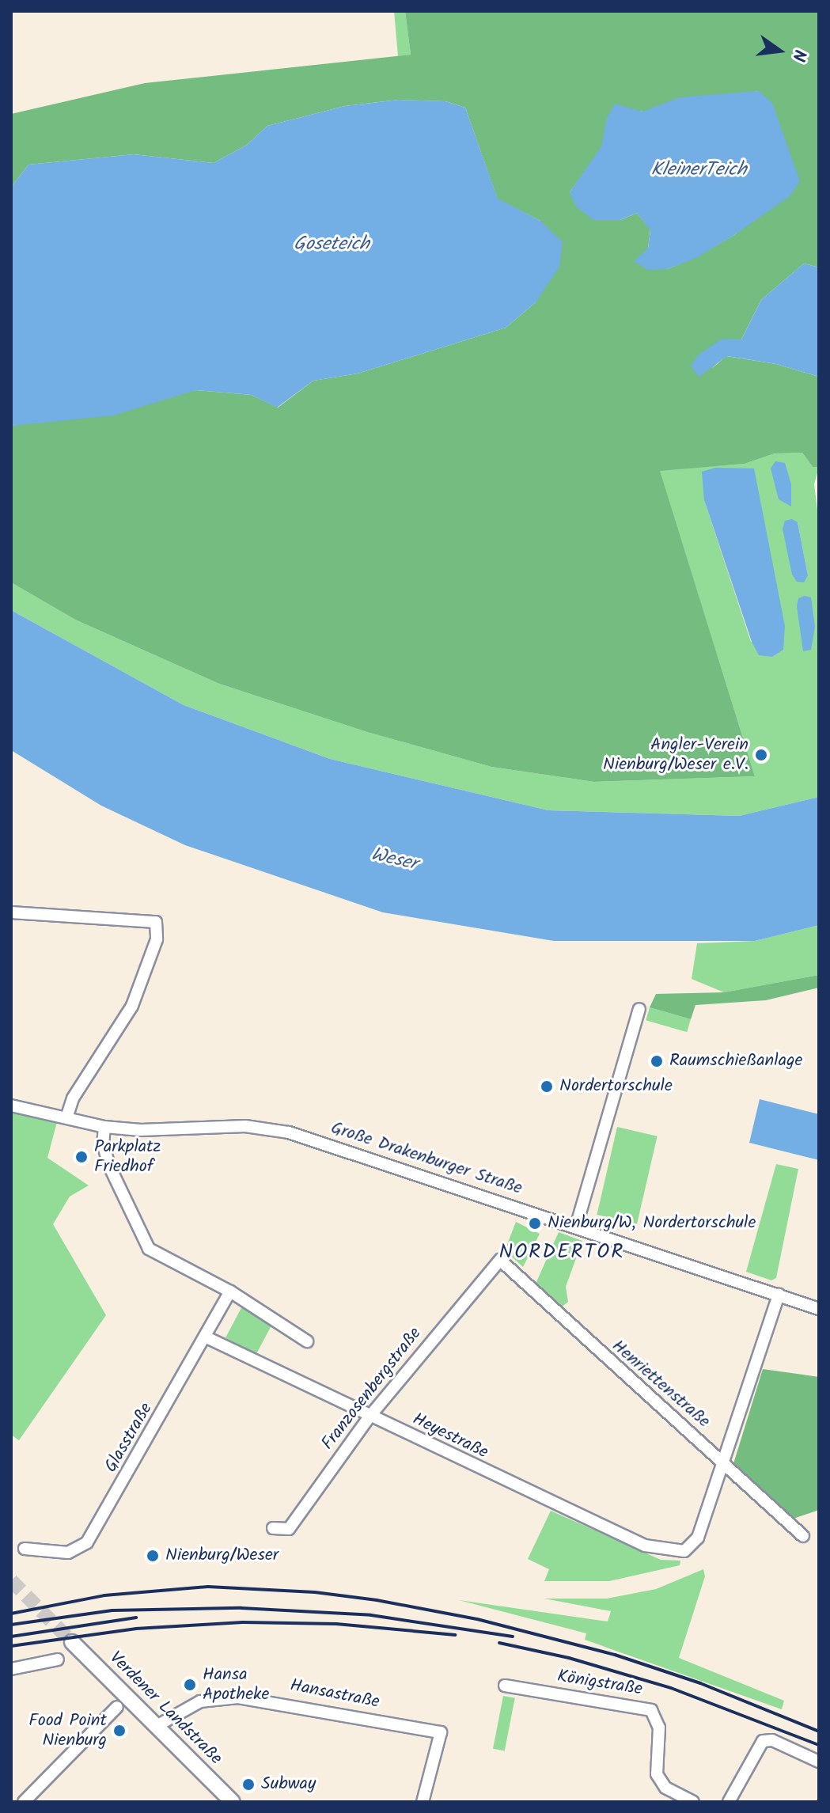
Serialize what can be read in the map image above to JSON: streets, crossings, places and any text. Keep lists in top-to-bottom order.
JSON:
{
  "streets": {
    "main road": ["Verdener Landstraße"],
    "street": [
      "Große Drakenburger Straße",
      "Henriettenstraße",
      "Franzosenbergstraße",
      "Heyestraße",
      "Glasstraße",
      "Königstraße",
      "Hansastraße"
    ]
  },
  "crossings": [
    ["Henriettenstraße", "Franzosenbergstraße"],
    ["Henriettenstraße", "Heyestraße"],
    ["Franzosenbergstraße", "Heyestraße"],
    ["Heyestraße", "Glasstraße"],
    ["Hansastraße", "Verdener Landstraße"]
  ],
  "districts": ["NORDERTOR"],
  "water": ["KleinerTeich", "Goseteich", "Weser"],
  "places": [
    "Angler-Verein Nienburg/Weser e.V.",
    "Raumschießanlage",
    "Nordertorschule",
    "Parkplatz Friedhof",
    "Nienburg/W, Nordertorschule",
    "Nienburg/Weser",
    "Hansa Apotheke",
    "Food Point Nienburg",
    "Subway"
  ],
  "north": "right"
}
